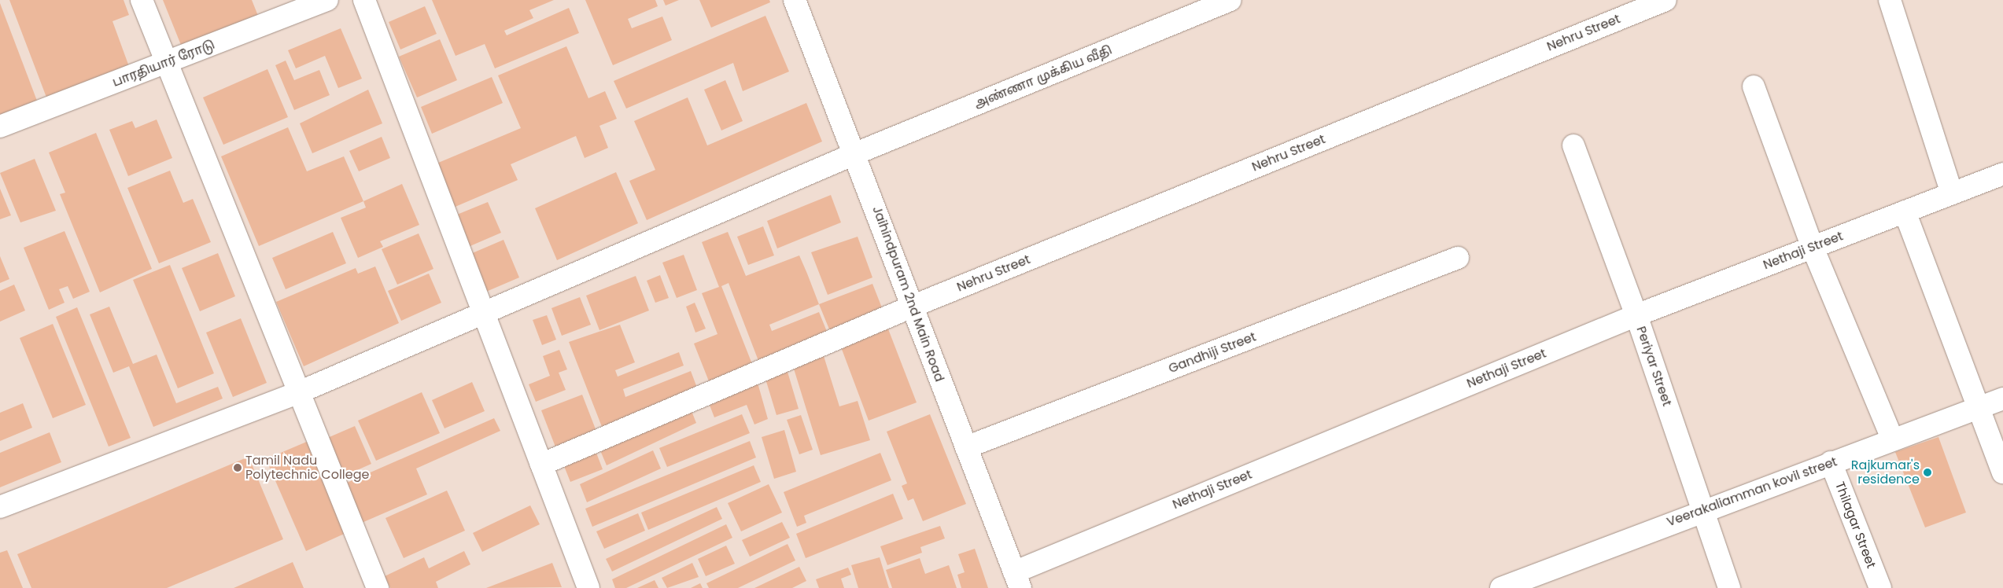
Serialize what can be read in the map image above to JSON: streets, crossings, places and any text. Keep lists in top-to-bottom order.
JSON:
{
  "streets": {
    "street": [
      "Nehru Street",
      "பாரதியார் ரோடு",
      "அண்ணா முக்கிய வீதி",
      "Nethaji Street",
      "Jaihindpuram 2nd Main Road",
      "Gandhiji Street",
      "Periyar Street",
      "Veerakaliamman kovil street",
      "Thilagar Street"
    ]
  },
  "crossings": [
    ["Nehru Street", "Jaihindpuram 2nd Main Road"],
    ["அண்ணா முக்கிய வீதி", "Jaihindpuram 2nd Main Road"],
    ["Nethaji Street", "Jaihindpuram 2nd Main Road"],
    ["Nethaji Street", "Periyar Street"],
    ["Jaihindpuram 2nd Main Road", "Gandhiji Street"],
    ["Periyar Street", "Veerakaliamman kovil street"],
    ["Veerakaliamman kovil street", "Thilagar Street"]
  ],
  "places": ["Tamil Nadu Polytechnic College", "Rajkumar's residence"]
}
